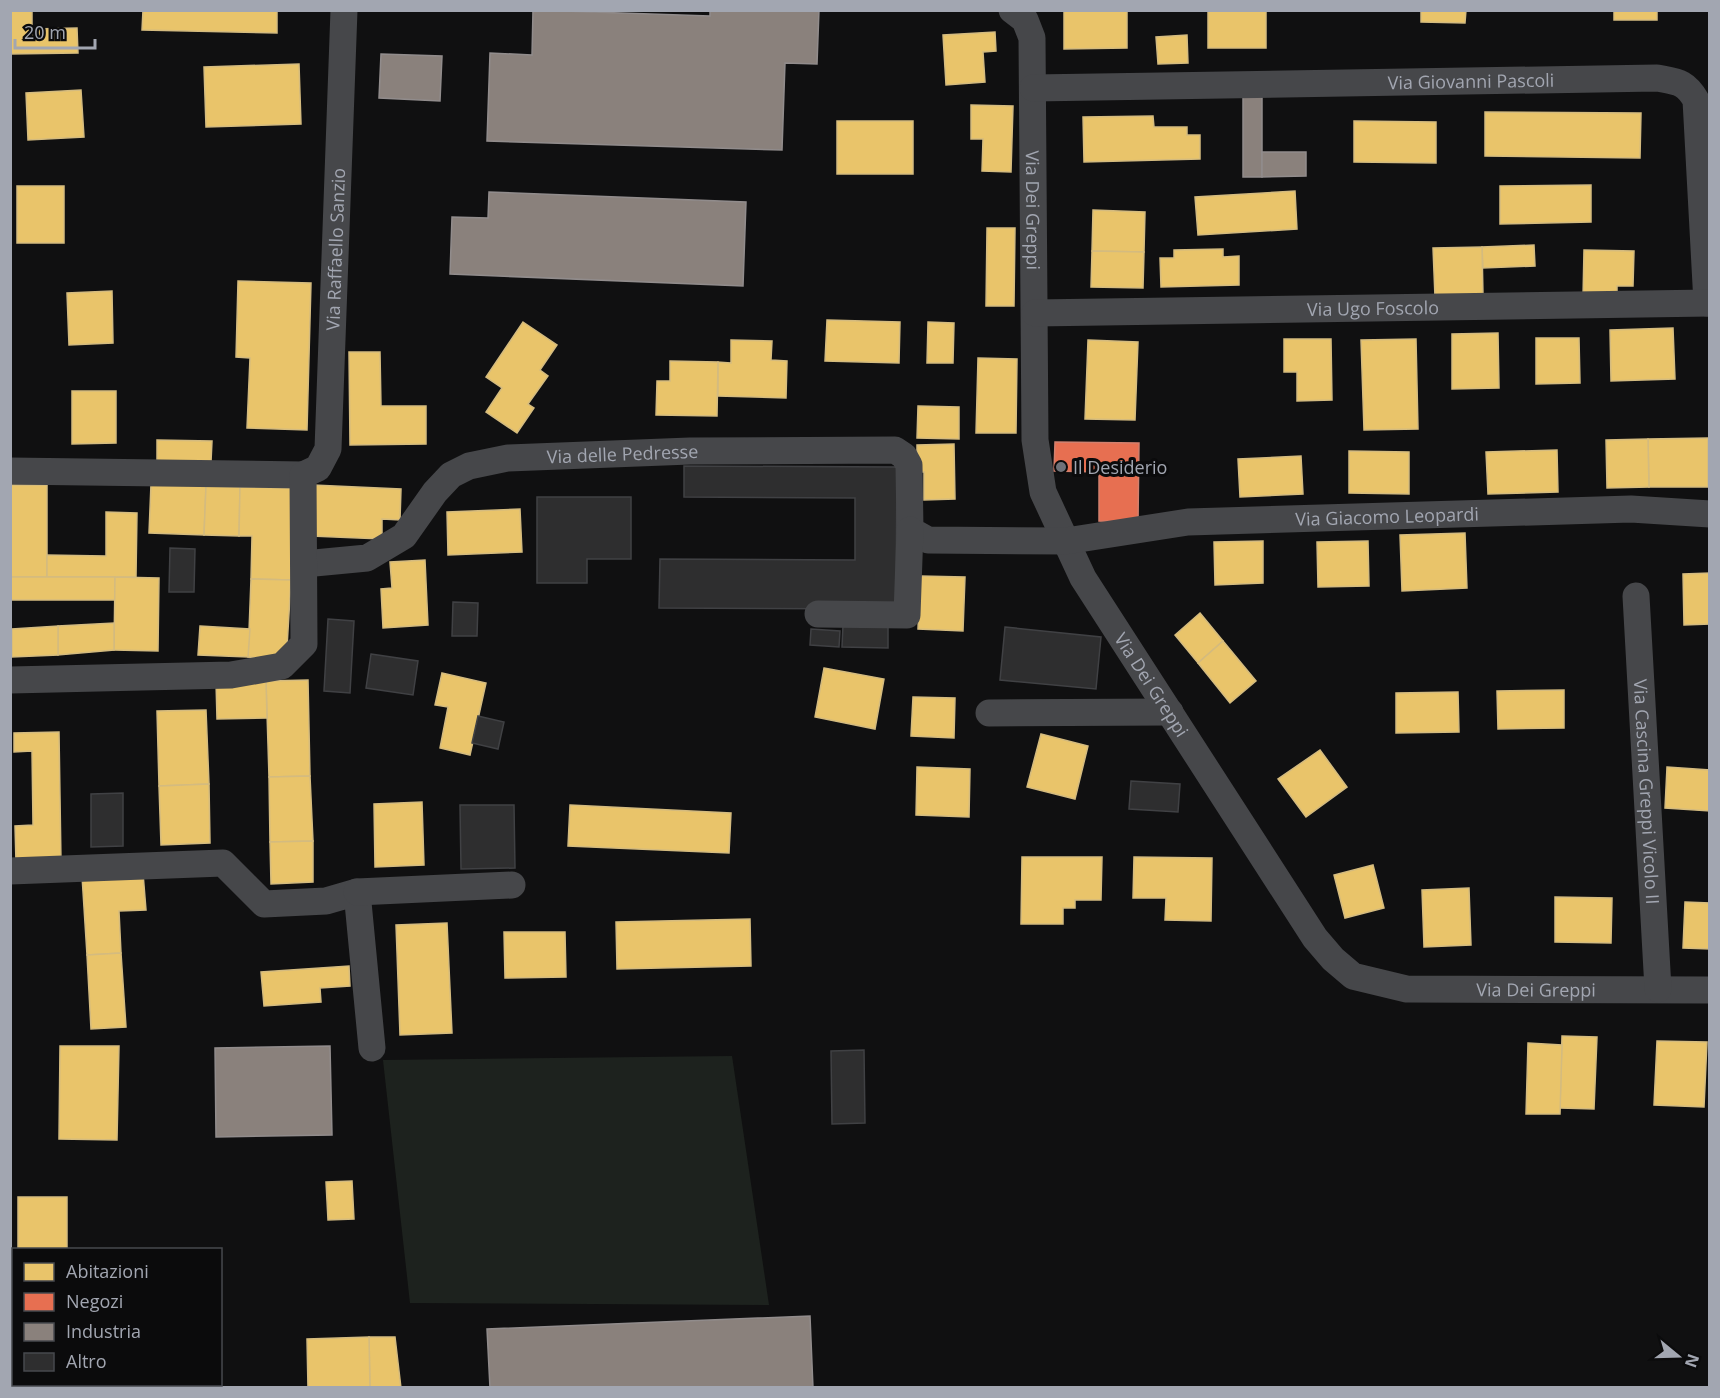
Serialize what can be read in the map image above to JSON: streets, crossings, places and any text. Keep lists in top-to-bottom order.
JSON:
{
  "streets": {
    "street": [
      "Via Giovanni Pascoli",
      "Via Dei Greppi",
      "Via Raffaello Sanzio",
      "Via Ugo Foscolo",
      "Via delle Pedresse",
      "Via Giacomo Leopardi",
      "Via Cascina Greppi Vicolo II"
    ]
  },
  "crossings": [
    ["Via Giovanni Pascoli", "Via Dei Greppi"],
    ["Via Giovanni Pascoli", "Via Ugo Foscolo"],
    ["Via Dei Greppi", "Via Ugo Foscolo"],
    ["Via Dei Greppi", "Via Giacomo Leopardi"],
    ["Via Dei Greppi", "Via Cascina Greppi Vicolo II"]
  ],
  "places": ["Il Desiderio"],
  "legend": [
    "Abitazioni",
    "Negozi",
    "Industria",
    "Altro"
  ],
  "scale_bar": "20 m",
  "north": "right"
}
